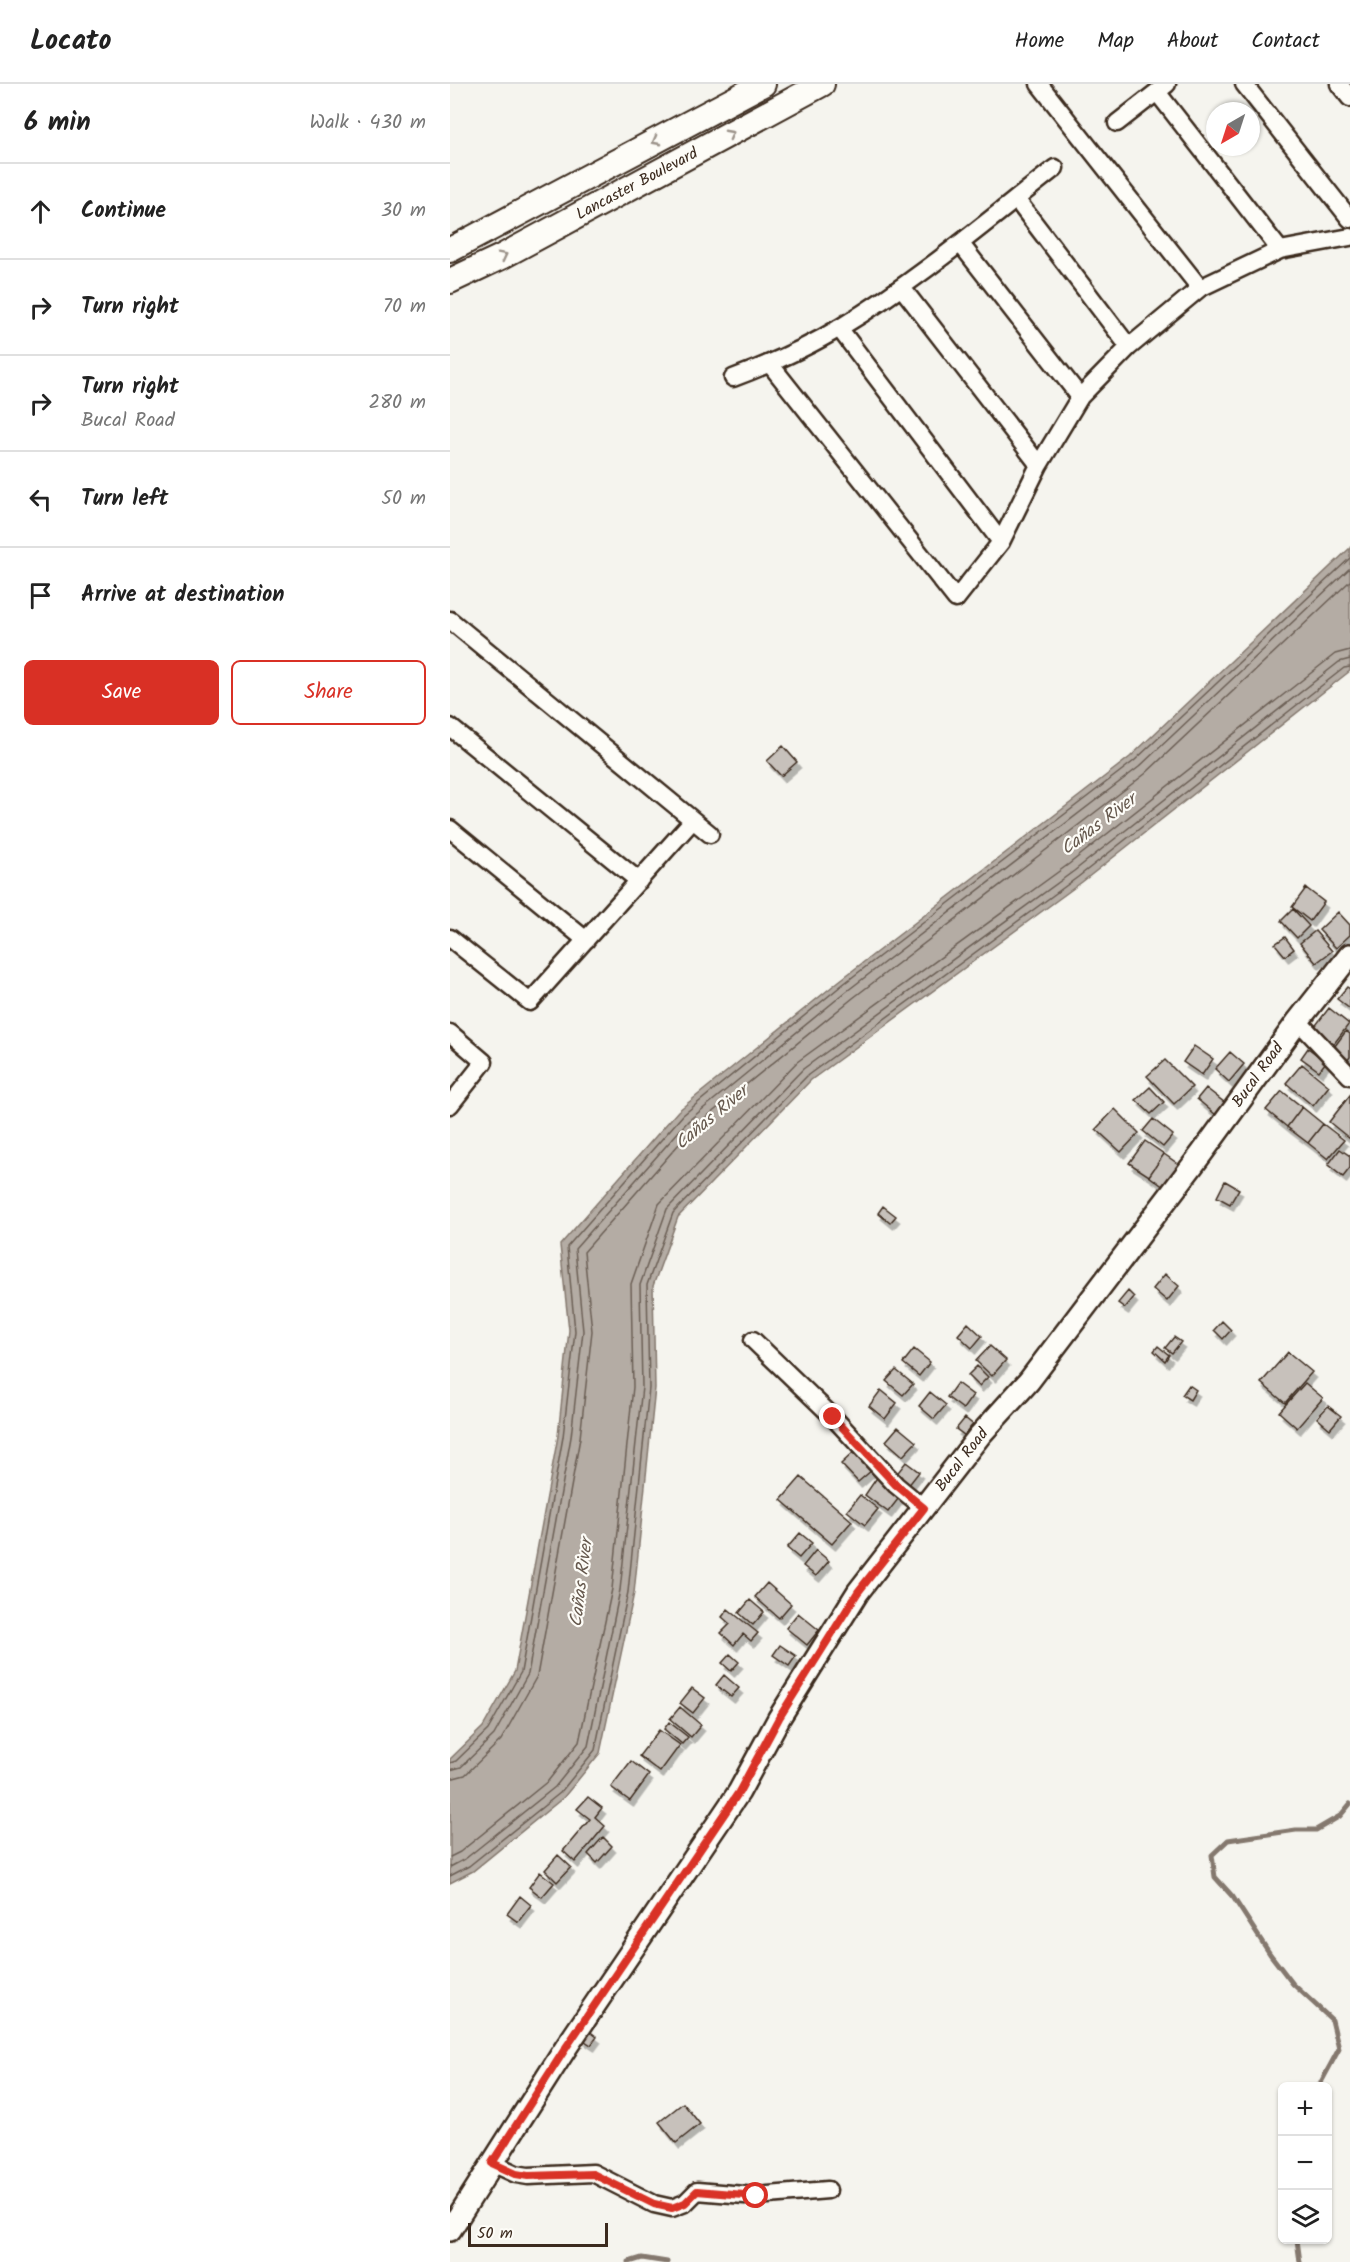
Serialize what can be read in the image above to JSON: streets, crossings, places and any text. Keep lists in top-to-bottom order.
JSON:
{
  "streets": {
    "main road": ["Lancaster Boulevard"],
    "street": ["Bucal Road"]
  },
  "water": ["Cañas River"],
  "scale_bar": "50 m",
  "north": "bottom left",
  "page": {
    "header": "Locato",
    "nav": [
      "Home",
      "Map",
      "About",
      "Contact"
    ],
    "heading": ["6 min", "Walk · 430 m"],
    "list": [
      ["Continue", "30 m"],
      ["Turn right", "70 m"],
      ["Turn right", "Bucal Road", "280 m"],
      ["Turn left", "50 m"],
      "Arrive at destination"
    ],
    "buttons": ["Save", "Share"],
    "map_buttons": ["+", "−"],
    "scale": "50 m"
  }
}
